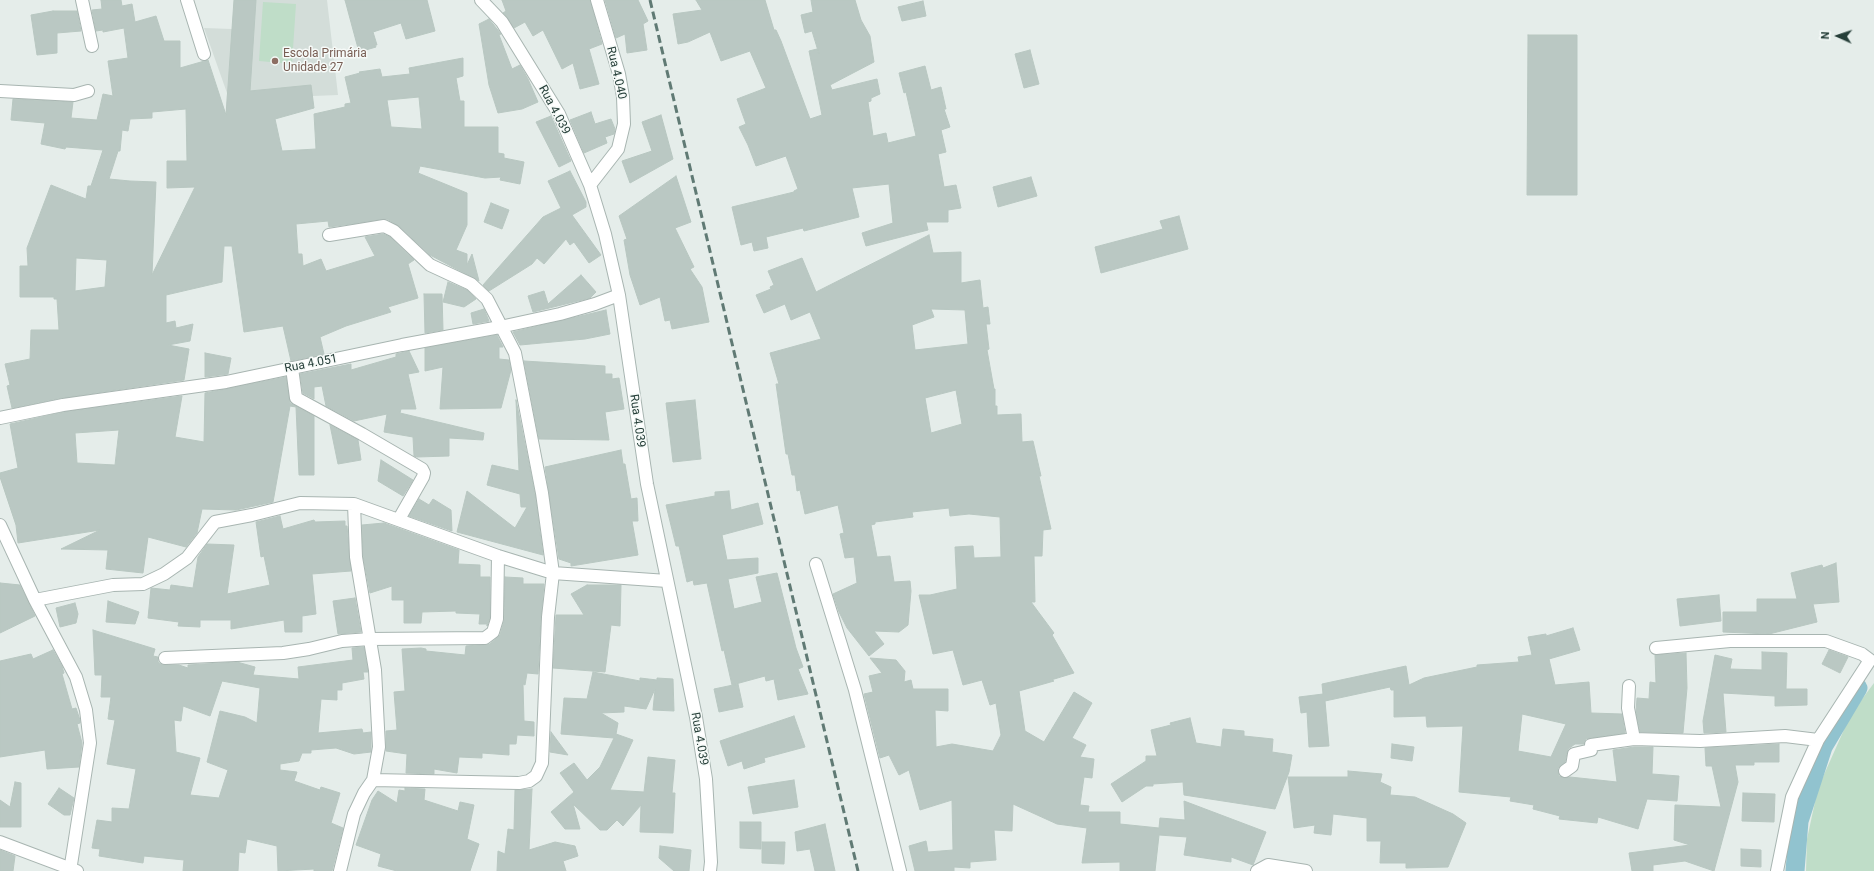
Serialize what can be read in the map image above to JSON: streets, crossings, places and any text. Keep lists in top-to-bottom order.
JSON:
{
  "streets": {
    "street": ["Rua 4.040", "Rua 4.039", "Rua 4.051"]
  },
  "crossings": [
    ["Rua 4.040", "Rua 4.039"],
    ["Rua 4.039", "Rua 4.051"]
  ],
  "places": ["Escola Primária Unidade 27"],
  "north": "left"
}
